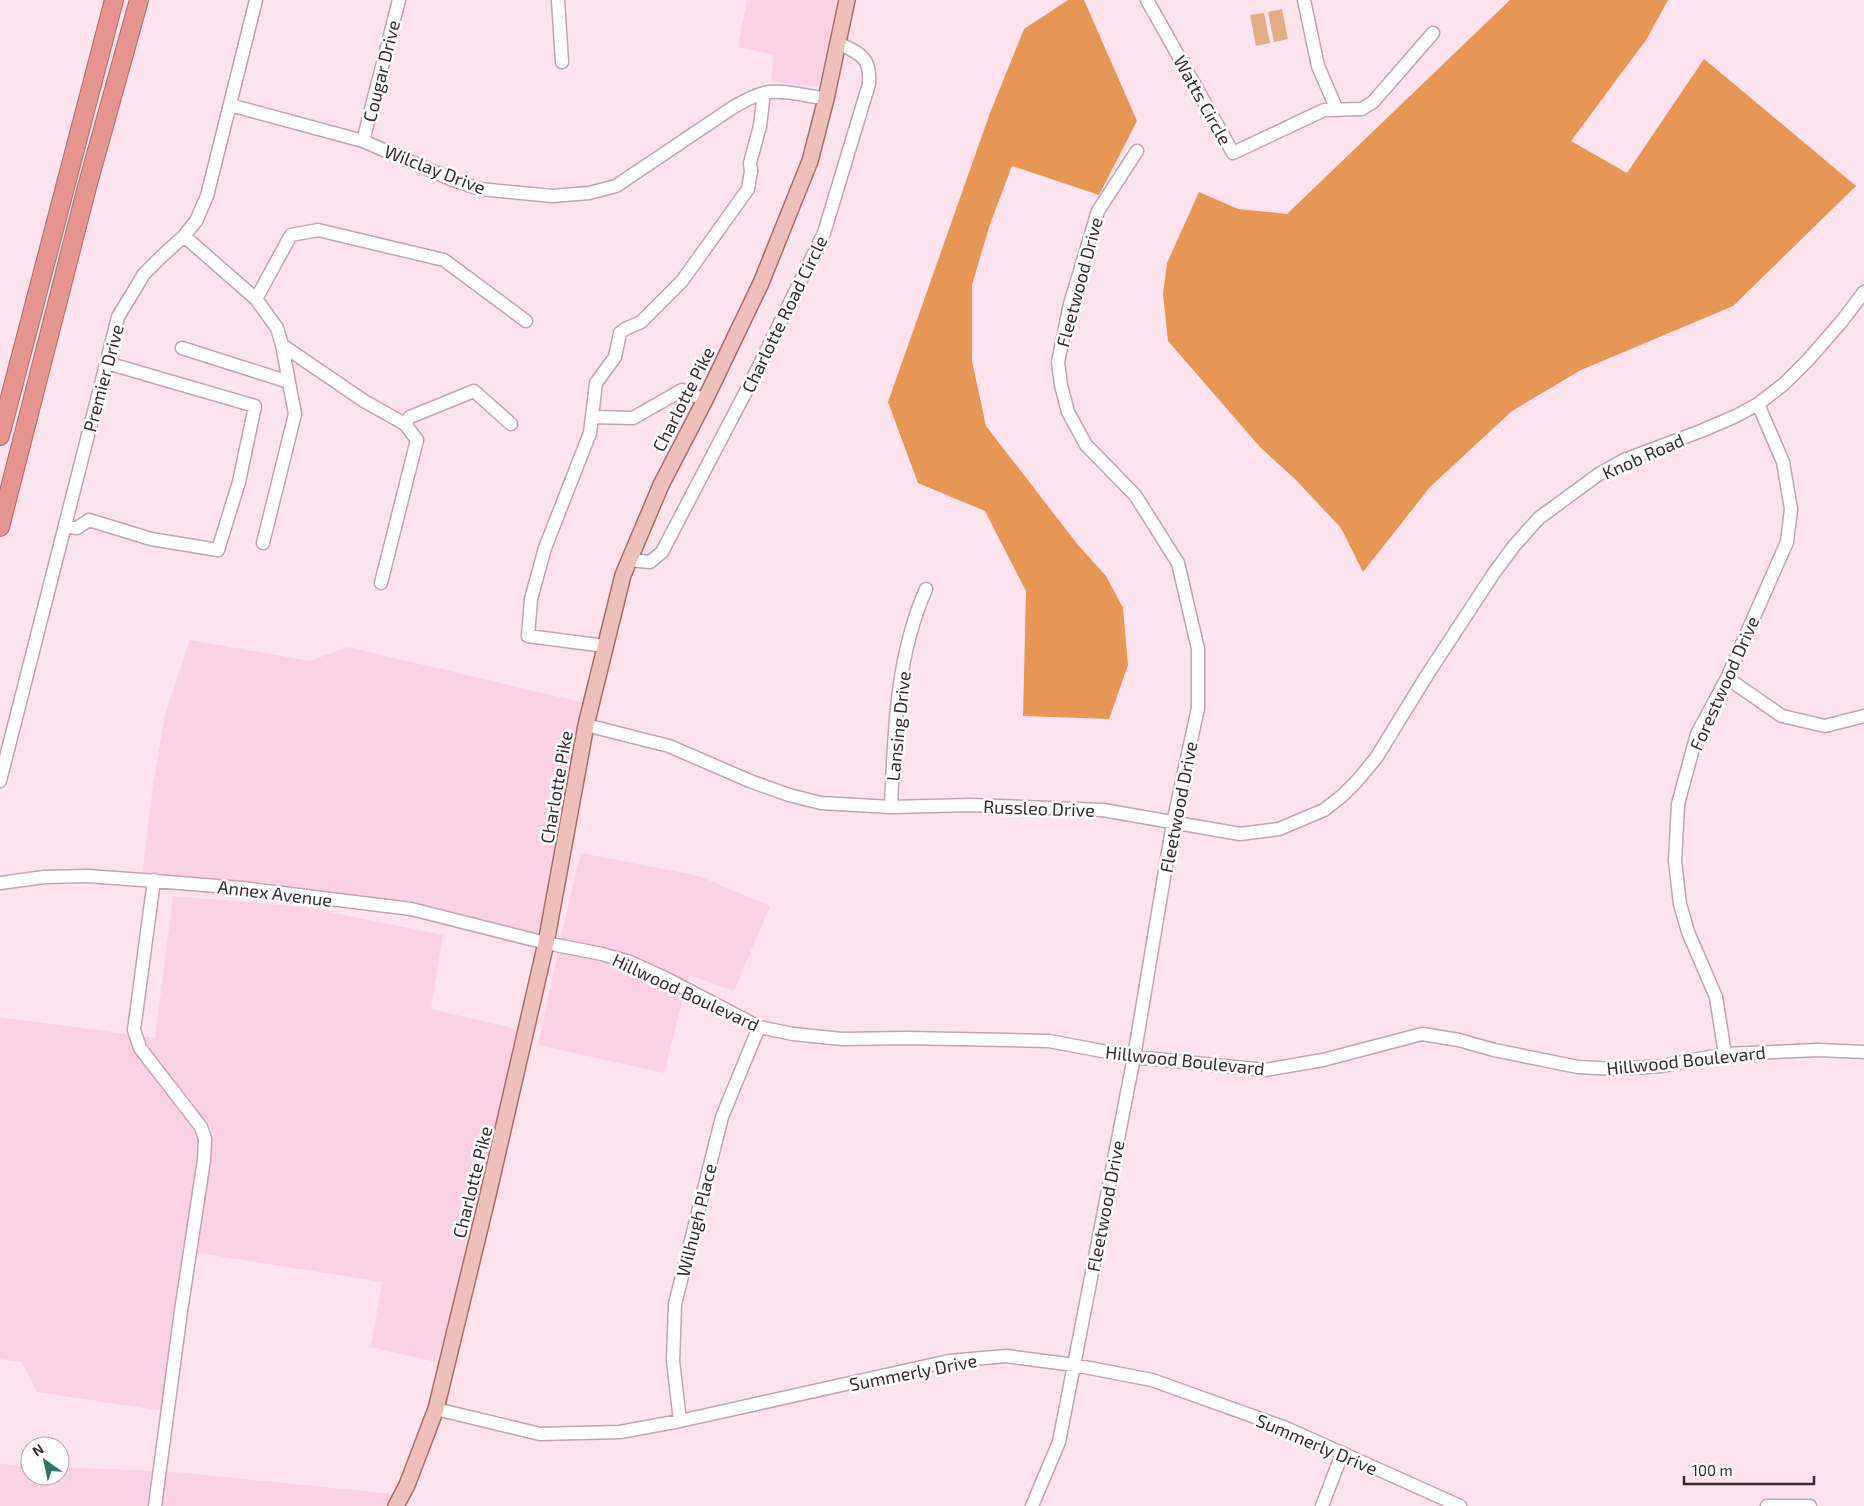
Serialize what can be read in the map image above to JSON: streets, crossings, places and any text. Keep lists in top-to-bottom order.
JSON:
{
  "streets": {
    "main road": ["Charlotte Pike"],
    "street": [
      "Cougar Drive",
      "Watts Circle",
      "Wilclay Drive",
      "Fleetwood Drive",
      "Charlotte Road Circle",
      "Premier Drive",
      "Knob Road",
      "Forestwood Drive",
      "Lansing Drive",
      "Russleo Drive",
      "Annex Avenue",
      "Hillwood Boulevard",
      "Wilhugh Place",
      "Summerly Drive"
    ]
  },
  "crossings": [
    ["Cougar Drive", "Wilclay Drive"],
    ["Wilclay Drive", "Premier Drive"],
    ["Wilclay Drive", "Charlotte Pike"],
    ["Fleetwood Drive", "Russleo Drive"],
    ["Fleetwood Drive", "Hillwood Boulevard"],
    ["Fleetwood Drive", "Summerly Drive"],
    ["Charlotte Road Circle", "Charlotte Pike"],
    ["Charlotte Pike", "Russleo Drive"],
    ["Charlotte Pike", "Annex Avenue"],
    ["Charlotte Pike", "Hillwood Boulevard"],
    ["Charlotte Pike", "Summerly Drive"],
    ["Knob Road", "Forestwood Drive"],
    ["Knob Road", "Russleo Drive"],
    ["Forestwood Drive", "Hillwood Boulevard"],
    ["Lansing Drive", "Russleo Drive"],
    ["Annex Avenue", "Hillwood Boulevard"],
    ["Hillwood Boulevard", "Wilhugh Place"],
    ["Wilhugh Place", "Summerly Drive"]
  ],
  "scale_bar": "100 m",
  "north": "top left"
}
